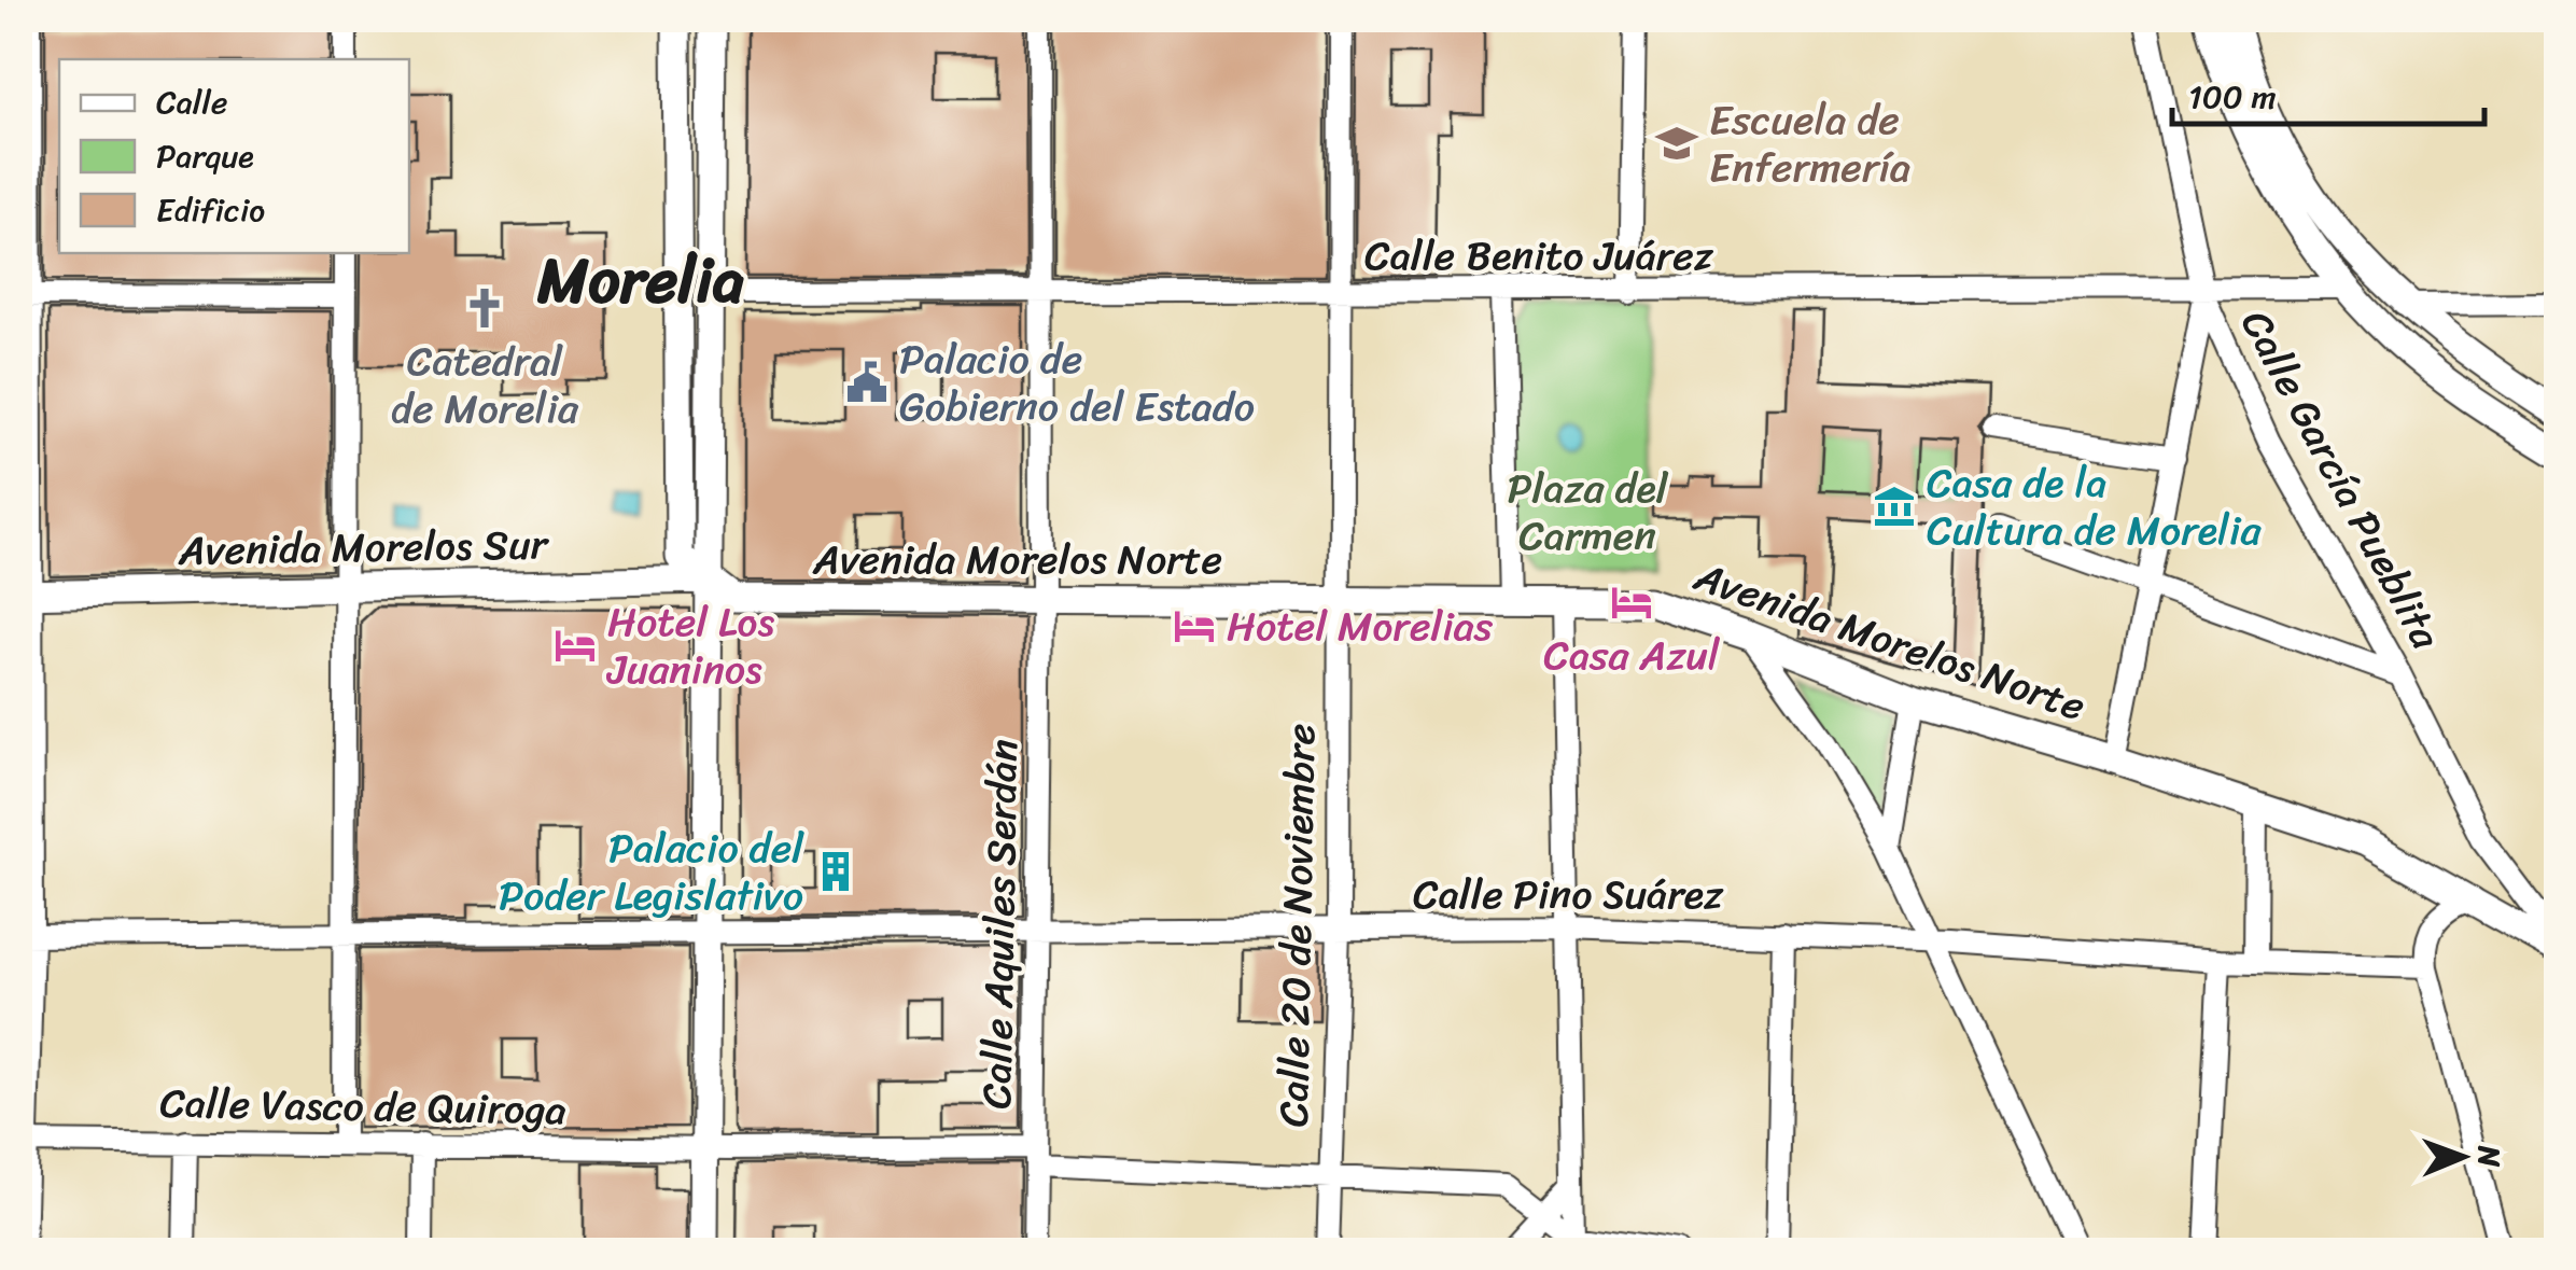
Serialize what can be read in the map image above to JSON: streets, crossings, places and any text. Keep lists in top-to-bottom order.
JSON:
{
  "streets": {
    "main road": ["Avenida Morelos Sur", "Avenida Morelos Norte"],
    "street": [
      "Calle Benito Juárez",
      "Calle García Pueblita",
      "Calle Pino Suárez",
      "Calle Aquiles Serdán",
      "Calle 20 de Noviembre",
      "Calle Vasco de Quiroga"
    ]
  },
  "crossings": [
    ["Calle Benito Juárez", "Calle García Pueblita"],
    ["Calle Benito Juárez", "Calle Aquiles Serdán"],
    ["Calle Benito Juárez", "Calle 20 de Noviembre"],
    ["Avenida Morelos Sur", "Avenida Morelos Norte"],
    ["Avenida Morelos Norte", "Calle Aquiles Serdán"],
    ["Avenida Morelos Norte", "Calle 20 de Noviembre"],
    ["Calle Pino Suárez", "Calle Aquiles Serdán"],
    ["Calle Pino Suárez", "Calle 20 de Noviembre"],
    ["Calle Aquiles Serdán", "Calle Vasco de Quiroga"],
    ["Calle 20 de Noviembre", "Calle Vasco de Quiroga"]
  ],
  "districts": ["Morelia"],
  "parks": ["Plaza del Carmen"],
  "places": {
    "school or university": ["Escuela de Enfermería"],
    "church": ["Catedral de Morelia"],
    "public building": ["Palacio de Gobierno del Estado"],
    "museum": ["Casa de la Cultura de Morelia"],
    "hotel": ["Casa Azul", "Hotel Morelias", "Hotel Los Juaninos"],
    "building": ["Palacio del Poder Legislativo"]
  },
  "legend": ["Calle", "Parque", "Edificio"],
  "scale_bar": "100 m",
  "north": "right"
}
